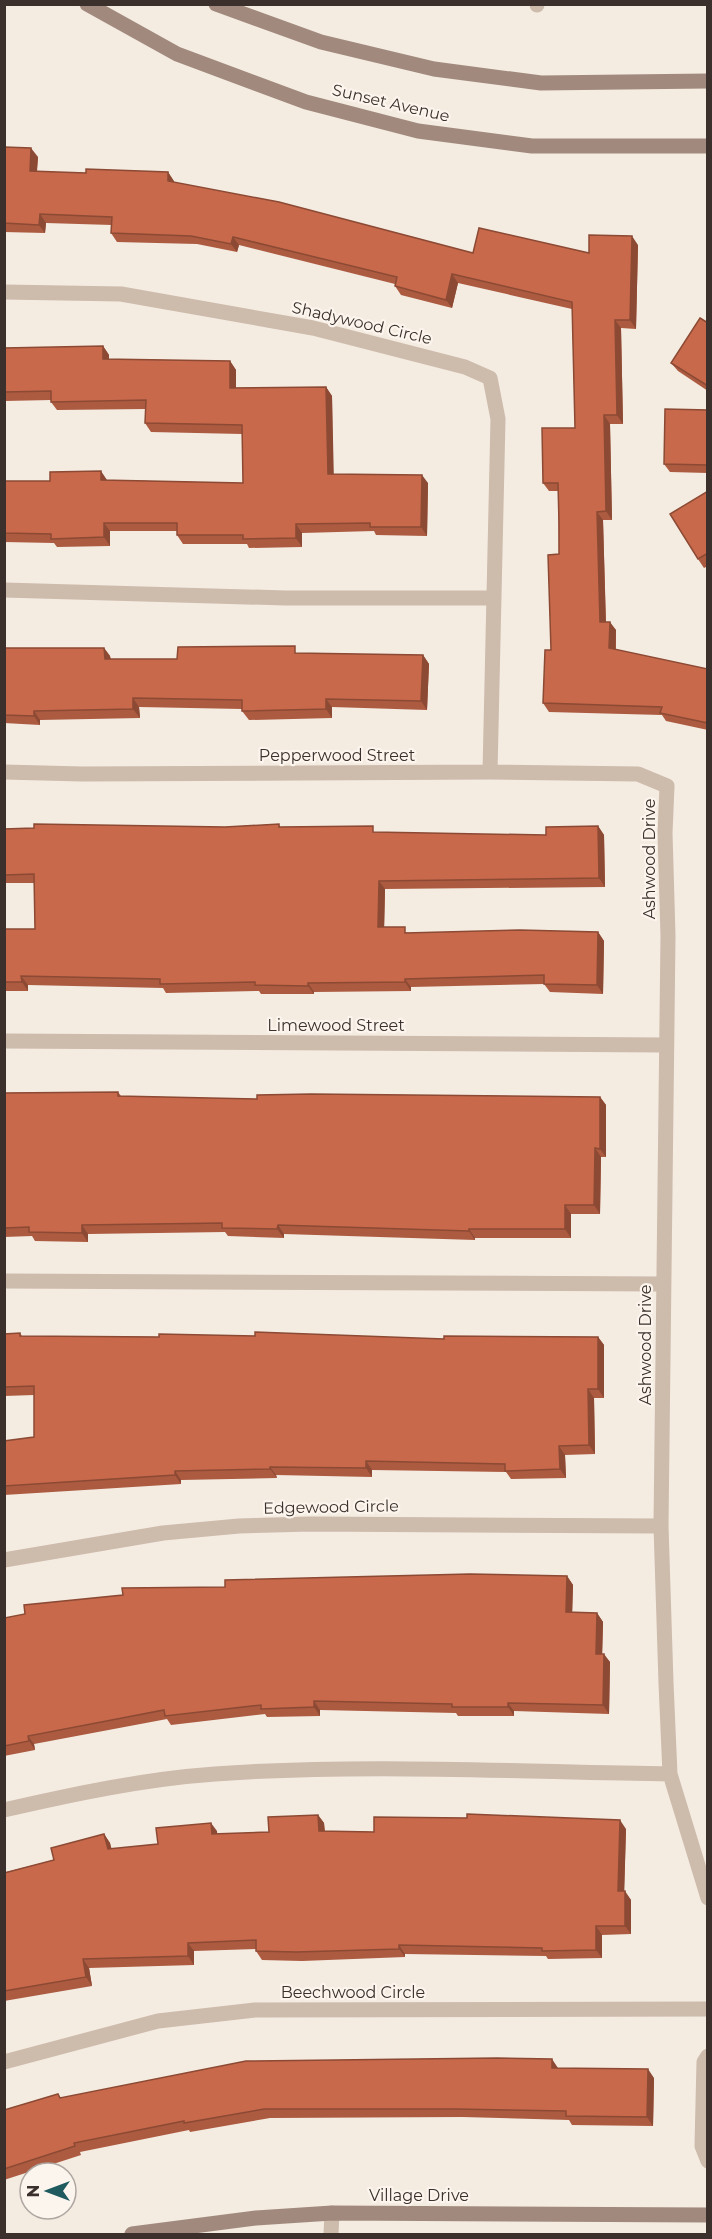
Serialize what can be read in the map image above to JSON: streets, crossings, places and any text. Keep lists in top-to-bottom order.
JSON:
{
  "streets": {
    "main road": ["Sunset Avenue", "Village Drive"],
    "street": [
      "Shadywood Circle",
      "Pepperwood Street",
      "Ashwood Drive",
      "Limewood Street",
      "Edgewood Circle",
      "Beechwood Circle"
    ]
  },
  "crossings": [
    ["Shadywood Circle", "Pepperwood Street"],
    ["Pepperwood Street", "Ashwood Drive"],
    ["Ashwood Drive", "Limewood Street"],
    ["Ashwood Drive", "Edgewood Circle"]
  ],
  "north": "left"
}
